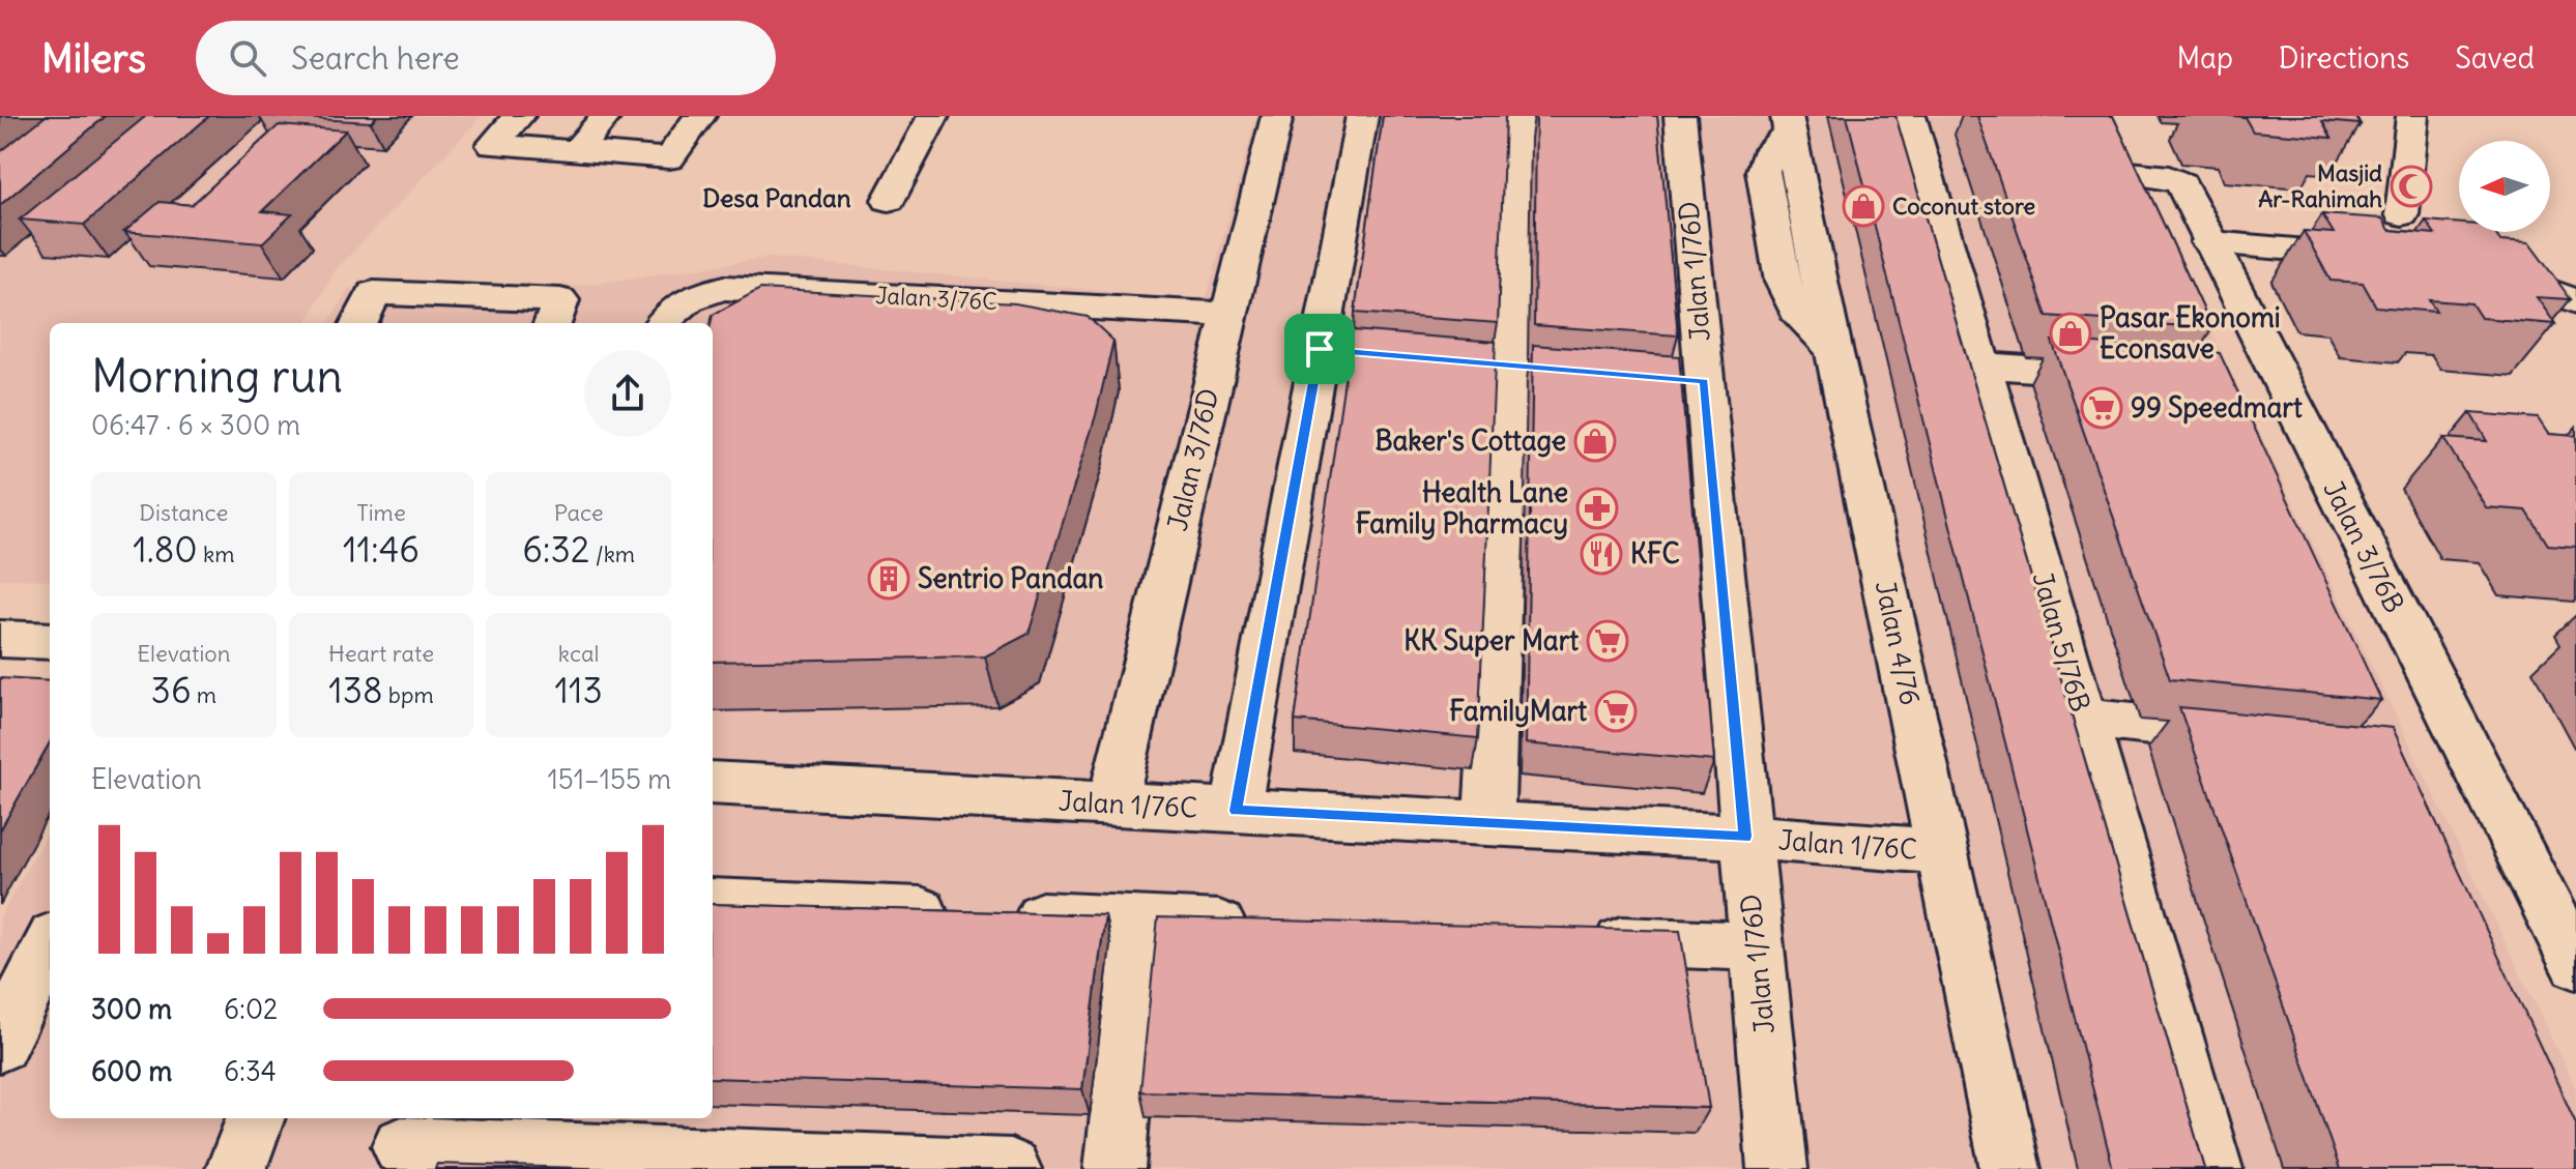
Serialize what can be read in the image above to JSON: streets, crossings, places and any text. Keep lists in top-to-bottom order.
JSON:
{
  "streets": {
    "street": [
      "Jalan 1/76D",
      "Jalan 3/76C",
      "Jalan 3/76D",
      "Jalan 3/76B",
      "Jalan 5/76B",
      "Jalan 4/76",
      "Jalan 1/76C"
    ]
  },
  "crossings": [
    ["Jalan 1/76D", "Jalan 1/76C"],
    ["Jalan 3/76C", "Jalan 3/76D"],
    ["Jalan 3/76D", "Jalan 1/76C"],
    ["Jalan 4/76", "Jalan 1/76C"]
  ],
  "districts": ["Desa Pandan"],
  "places": {
    "mosque": ["Masjid Ar-Rahimah"],
    "shop": ["Coconut store", "Pasar Ekonomi Econsave", "Baker's Cottage"],
    "supermarket": ["99 Speedmart", "KK Super Mart", "FamilyMart"],
    "pharmacy": ["Health Lane Family Pharmacy"],
    "restaurant": ["KFC"],
    "building": ["Sentrio Pandan"]
  },
  "north": "left",
  "page": {
    "header": "Milers",
    "search": "Search here",
    "nav": ["Map", "Directions", "Saved"],
    "heading": ["Morning run", "06:47 · 6 × 300 m"],
    "stats": [
      ["Distance", "1.80 km"],
      ["Time", "11:46"],
      ["Pace", "6:32 /km"],
      ["Elevation", "36 m"],
      ["Heart rate", "138 bpm"],
      ["kcal", "113"]
    ],
    "chart": ["Elevation", "151–155 m"],
    "list": [
      {
        "name": "300 m",
        "note": "6:02"
      },
      {
        "name": "600 m",
        "note": "6:34"
      }
    ]
  }
}
